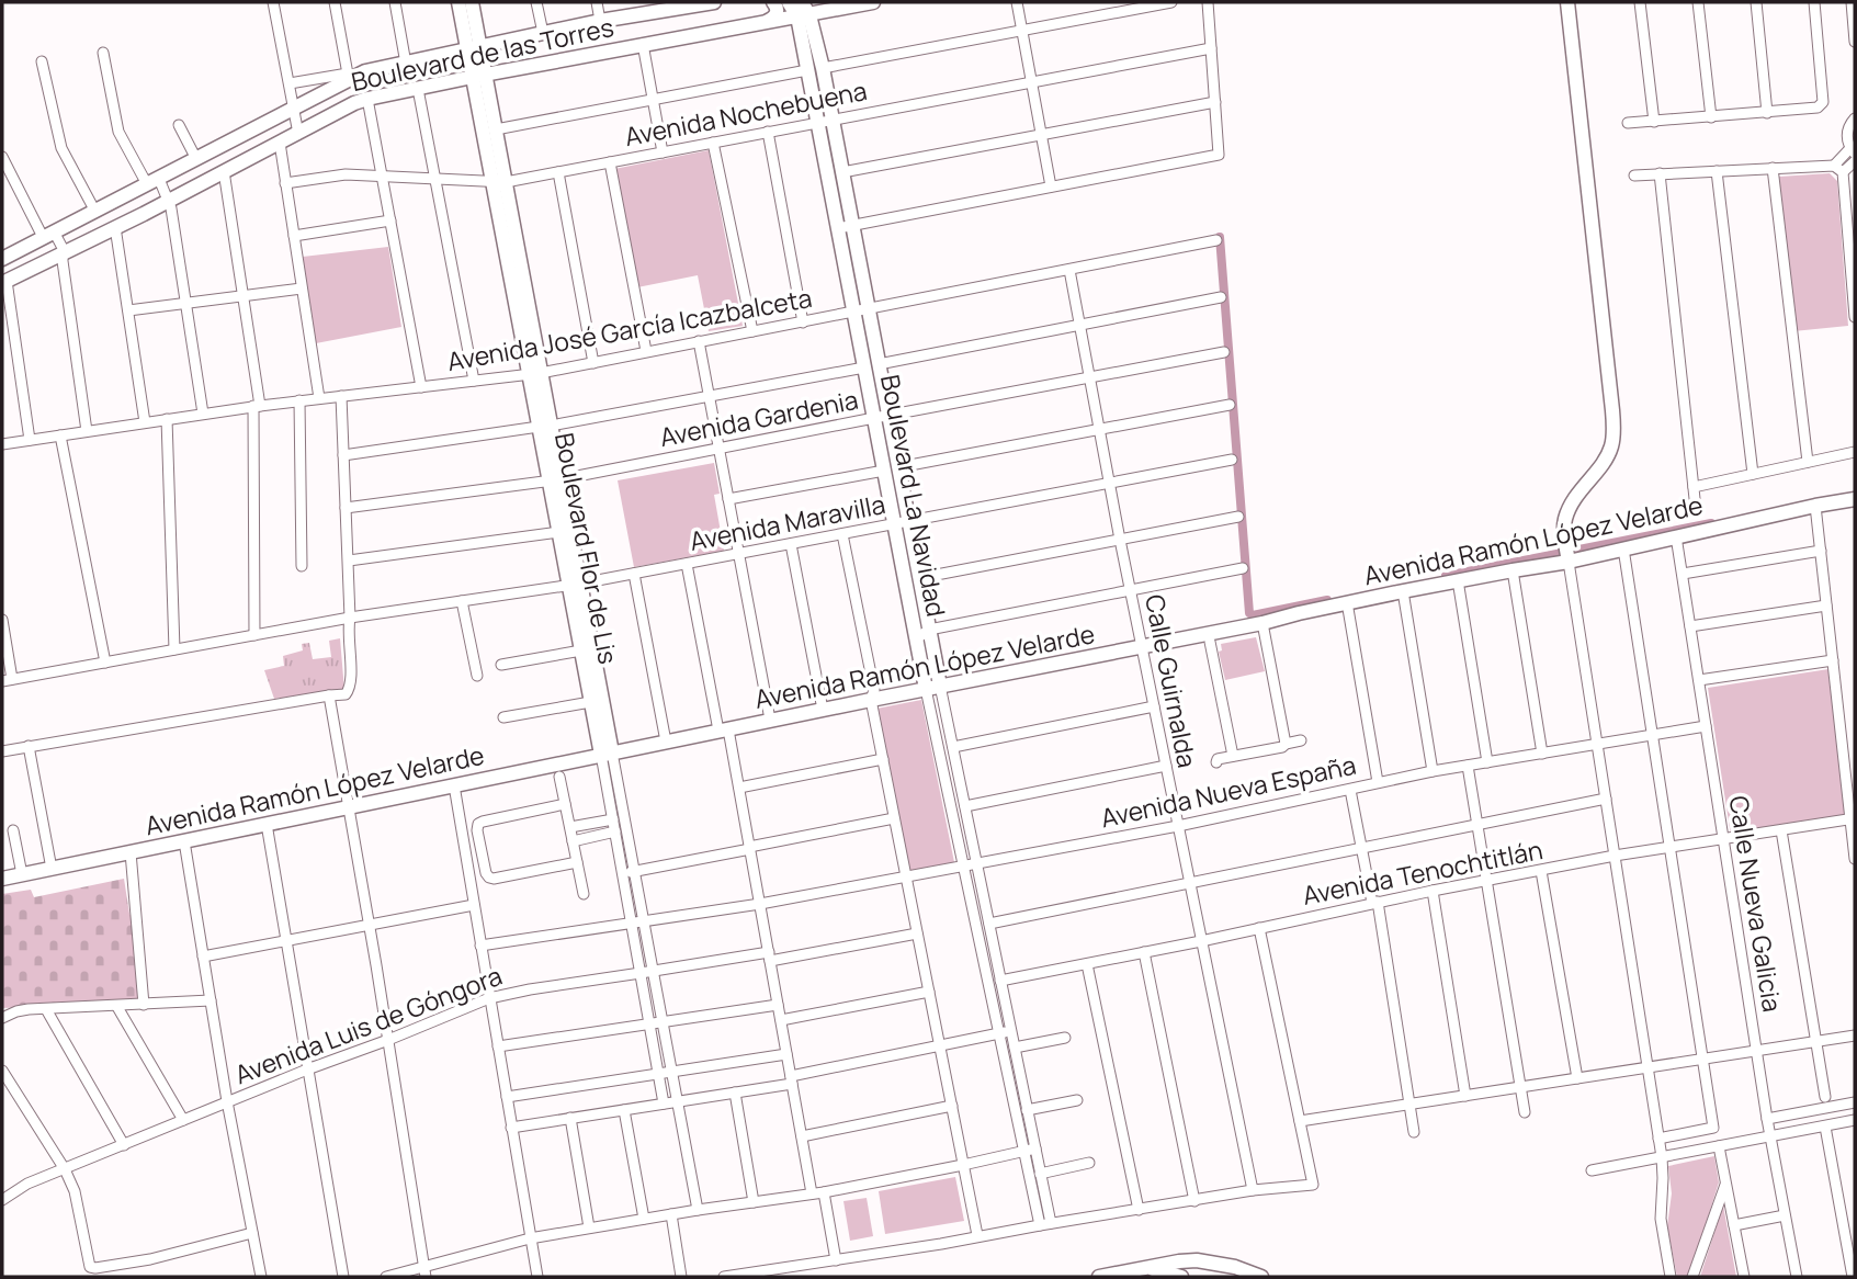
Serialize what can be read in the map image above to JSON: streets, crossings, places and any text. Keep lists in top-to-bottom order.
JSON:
{
  "streets": {
    "street": [
      "Boulevard de las Torres",
      "Avenida Nochebuena",
      "Avenida José García Icazbalceta",
      "Avenida Gardenia",
      "Boulevard La Navidad",
      "Avenida Maravilla",
      "Avenida Ramón López Velarde",
      "Boulevard Flor de Lis",
      "Calle Guirnalda",
      "Avenida Nueva España",
      "Avenida Tenochtitlán",
      "Calle Nueva Galicia",
      "Avenida Luis de Góngora"
    ]
  },
  "crossings": [
    ["Boulevard de las Torres", "Boulevard La Navidad"],
    ["Boulevard de las Torres", "Boulevard Flor de Lis"],
    ["Avenida Nochebuena", "Boulevard La Navidad"],
    ["Avenida Nochebuena", "Boulevard Flor de Lis"],
    ["Avenida José García Icazbalceta", "Boulevard La Navidad"],
    ["Avenida José García Icazbalceta", "Boulevard Flor de Lis"],
    ["Avenida José García Icazbalceta", "Calle Guirnalda"],
    ["Avenida Gardenia", "Boulevard La Navidad"],
    ["Avenida Gardenia", "Boulevard Flor de Lis"],
    ["Avenida Gardenia", "Calle Guirnalda"],
    ["Boulevard La Navidad", "Avenida Maravilla"],
    ["Boulevard La Navidad", "Avenida Ramón López Velarde"],
    ["Boulevard La Navidad", "Avenida Nueva España"],
    ["Boulevard La Navidad", "Avenida Tenochtitlán"],
    ["Avenida Maravilla", "Boulevard Flor de Lis"],
    ["Avenida Maravilla", "Calle Guirnalda"],
    ["Avenida Ramón López Velarde", "Boulevard Flor de Lis"],
    ["Avenida Ramón López Velarde", "Calle Guirnalda"],
    ["Avenida Ramón López Velarde", "Calle Nueva Galicia"],
    ["Boulevard Flor de Lis", "Avenida Nueva España"],
    ["Boulevard Flor de Lis", "Avenida Luis de Góngora"],
    ["Calle Guirnalda", "Avenida Nueva España"],
    ["Calle Guirnalda", "Avenida Tenochtitlán"],
    ["Avenida Nueva España", "Calle Nueva Galicia"],
    ["Avenida Tenochtitlán", "Calle Nueva Galicia"]
  ]
}
